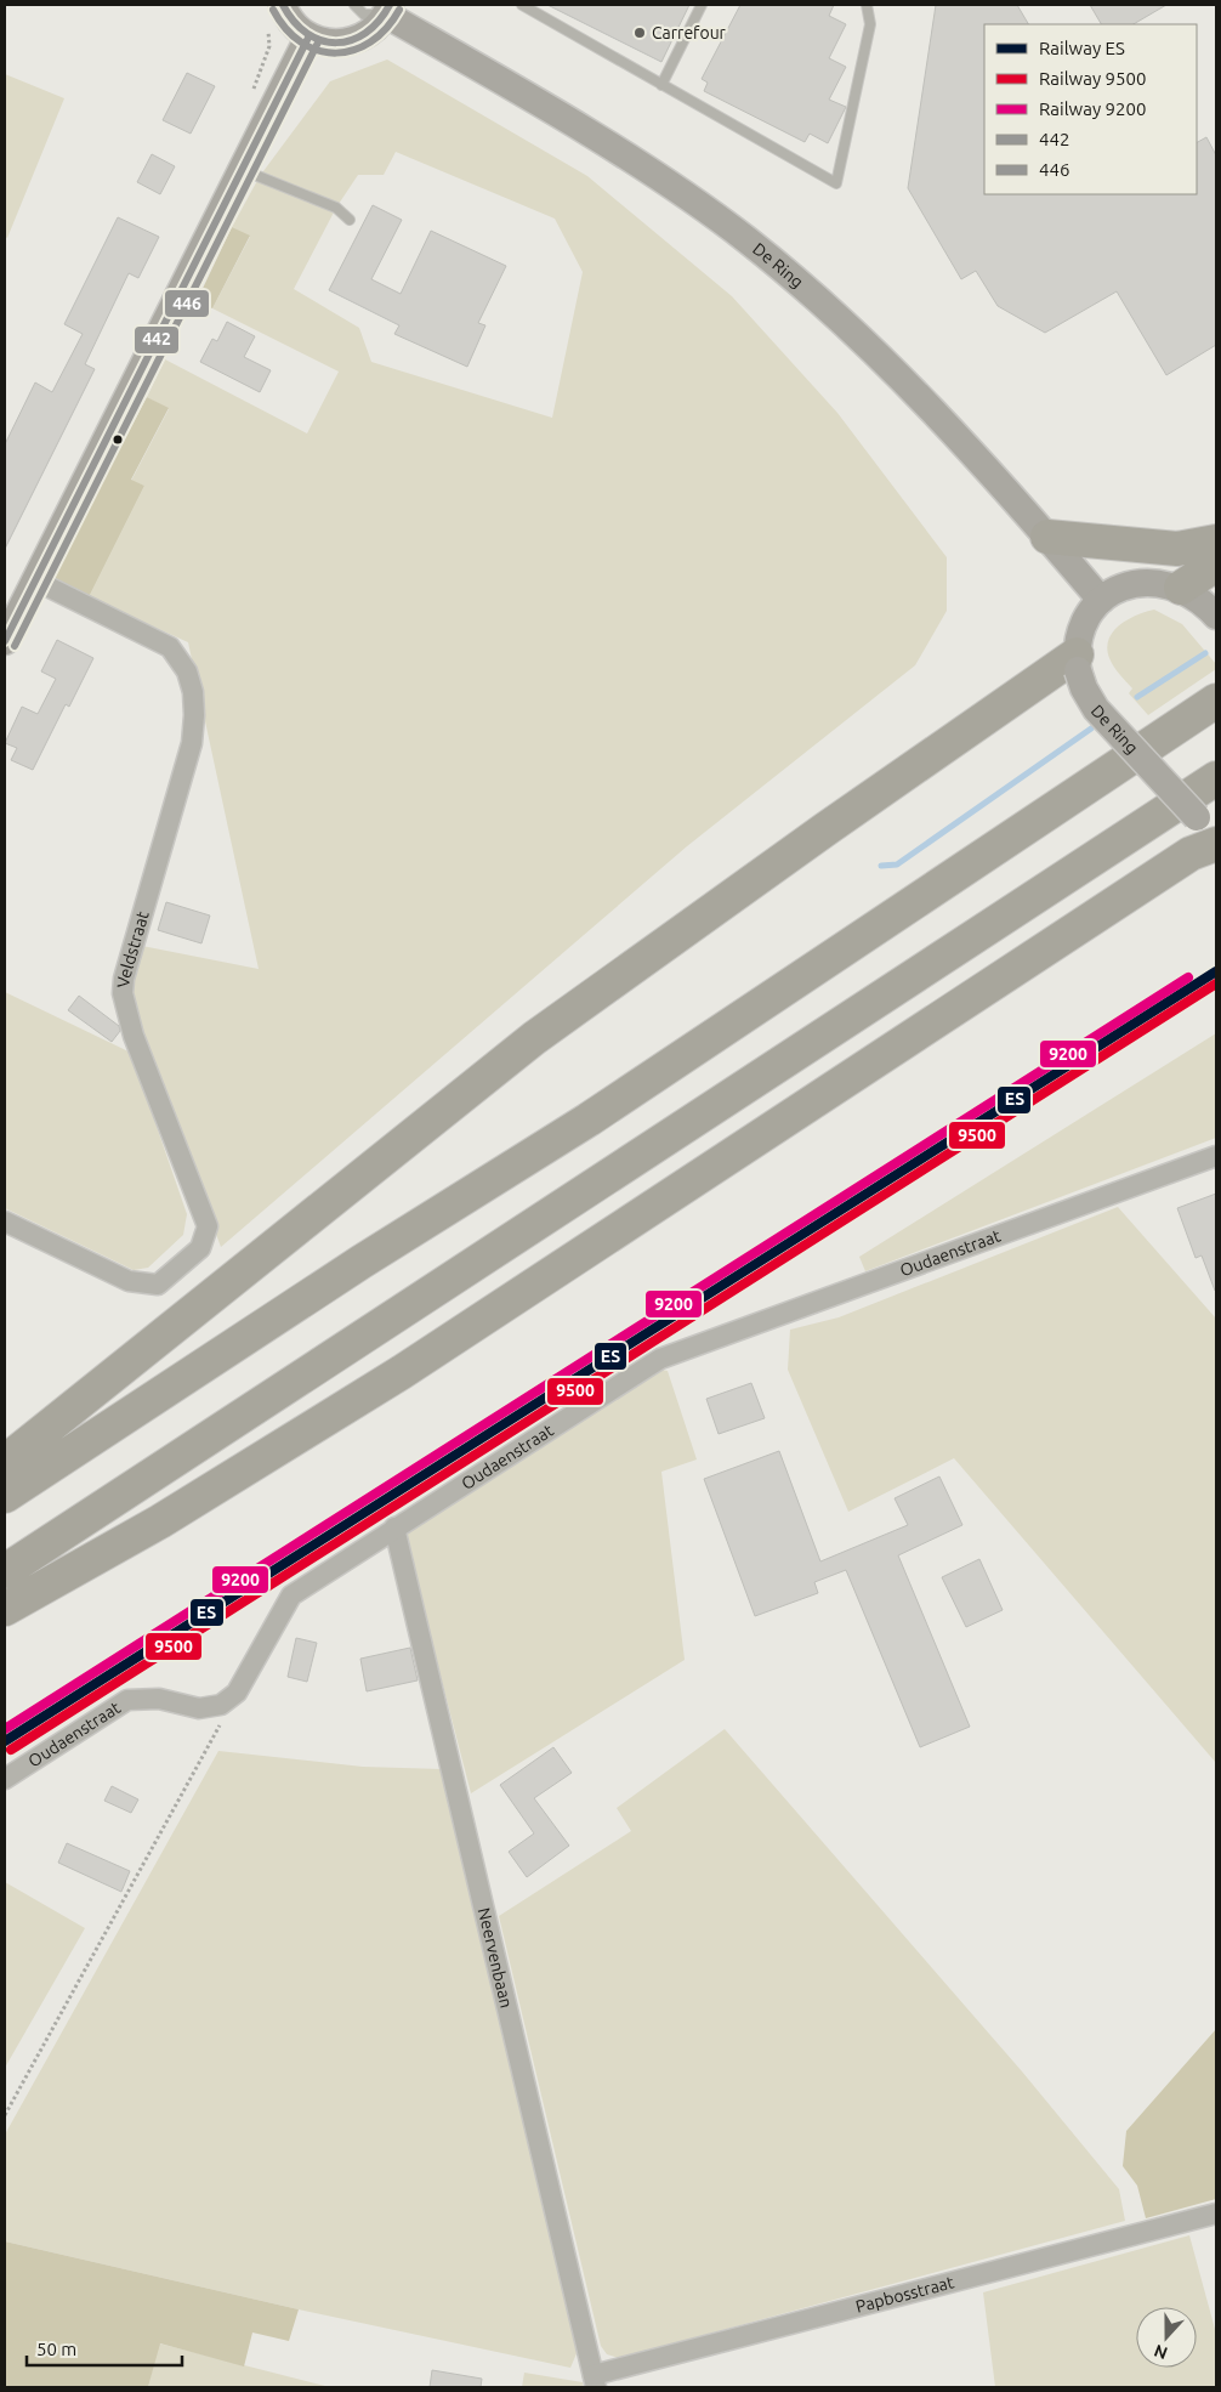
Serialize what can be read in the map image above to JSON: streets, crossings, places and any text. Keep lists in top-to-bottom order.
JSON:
{
  "streets": {
    "main road": ["De Ring"],
    "street": [
      "Veldstraat",
      "Oudaenstraat",
      "Neervenbaan",
      "Papbosstraat"
    ]
  },
  "crossings": [
    ["Oudaenstraat", "Neervenbaan"],
    ["Neervenbaan", "Papbosstraat"]
  ],
  "places": ["Carrefour"],
  "lines": [
    "transit line 442",
    "transit line 446",
    "rail line ES",
    "rail line 9200",
    "rail line 9500"
  ],
  "legend": [
    "Railway ES",
    "Railway 9500",
    "Railway 9200",
    "442",
    "446"
  ],
  "scale_bar": "50 m",
  "north": "bottom"
}
